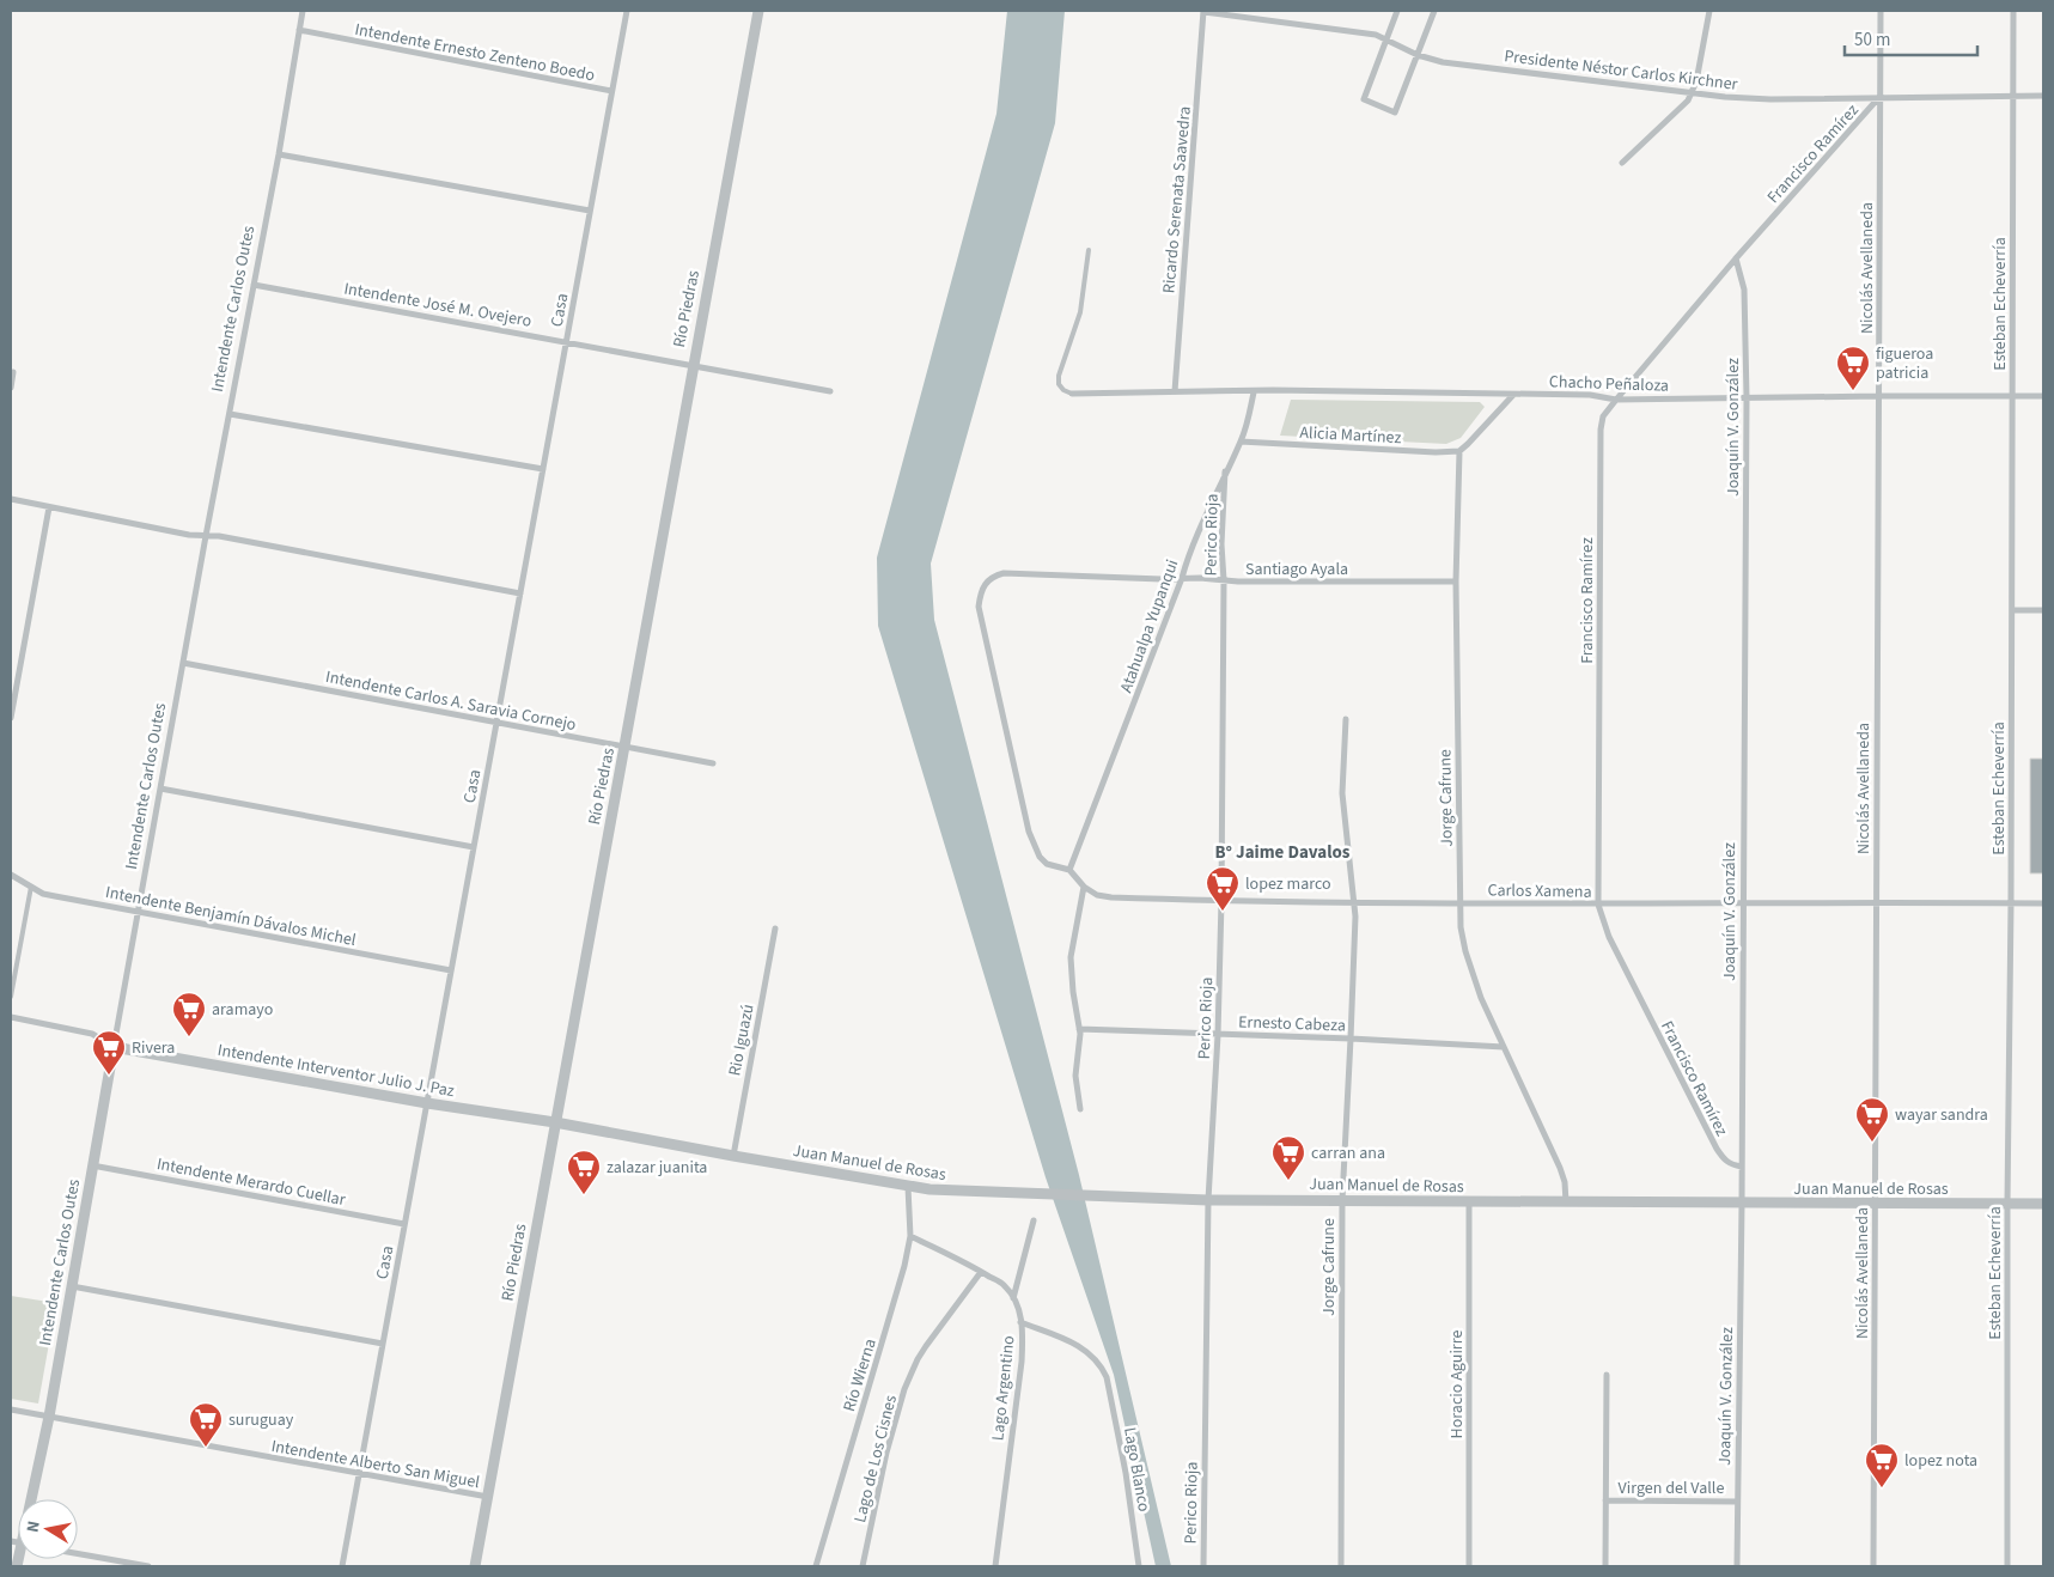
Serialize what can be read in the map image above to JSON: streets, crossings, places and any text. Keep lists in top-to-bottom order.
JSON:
{
  "streets": {
    "street": [
      "Intendente Ernesto Zenteno Boedo",
      "Presidente Néstor Carlos Kirchner",
      "Francisco Ramírez",
      "Ricardo Serenata Saavedra",
      "Nicolás Avellaneda",
      "Intendente José M. Ovejero",
      "Esteban Echeverría",
      "Intendente Carlos Outes",
      "Río Piedras",
      "Casa",
      "Chacho Peñaloza",
      "Joaquín V. González",
      "Alicia Martínez",
      "Perico Rioja",
      "Santiago Ayala",
      "Atahualpa Yupanqui",
      "Intendente Carlos A. Saravia Cornejo",
      "Jorge Cafrune",
      "Carlos Xamena",
      "Intendente Benjamín Dávalos Michel",
      "Ernesto Cabeza",
      "Rio Iguazú",
      "Intendente Interventor Julio J. Paz",
      "Juan Manuel de Rosas",
      "Intendente Merardo Cuellar",
      "Río Wierna",
      "Horacio Aguirre",
      "Lago Argentino",
      "Lago de Los Cisnes",
      "Intendente Alberto San Miguel",
      "Lago Blanco",
      "Virgen del Valle"
    ]
  },
  "crossings": [
    ["Intendente Ernesto Zenteno Boedo", "Intendente Carlos Outes"],
    ["Intendente Ernesto Zenteno Boedo", "Casa"],
    ["Presidente Néstor Carlos Kirchner", "Francisco Ramírez"],
    ["Presidente Néstor Carlos Kirchner", "Ricardo Serenata Saavedra"],
    ["Presidente Néstor Carlos Kirchner", "Nicolás Avellaneda"],
    ["Presidente Néstor Carlos Kirchner", "Esteban Echeverría"],
    ["Francisco Ramírez", "Nicolás Avellaneda"],
    ["Francisco Ramírez", "Chacho Peñaloza"],
    ["Francisco Ramírez", "Joaquín V. González"],
    ["Francisco Ramírez", "Carlos Xamena"],
    ["Ricardo Serenata Saavedra", "Chacho Peñaloza"],
    ["Nicolás Avellaneda", "Chacho Peñaloza"],
    ["Nicolás Avellaneda", "Carlos Xamena"],
    ["Nicolás Avellaneda", "Juan Manuel de Rosas"],
    ["Intendente José M. Ovejero", "Intendente Carlos Outes"],
    ["Intendente José M. Ovejero", "Río Piedras"],
    ["Intendente José M. Ovejero", "Casa"],
    ["Esteban Echeverría", "Chacho Peñaloza"],
    ["Esteban Echeverría", "Carlos Xamena"],
    ["Esteban Echeverría", "Juan Manuel de Rosas"],
    ["Intendente Carlos Outes", "Intendente Carlos A. Saravia Cornejo"],
    ["Intendente Carlos Outes", "Intendente Benjamín Dávalos Michel"],
    ["Intendente Carlos Outes", "Intendente Interventor Julio J. Paz"],
    ["Intendente Carlos Outes", "Intendente Merardo Cuellar"],
    ["Intendente Carlos Outes", "Intendente Alberto San Miguel"],
    ["Río Piedras", "Intendente Carlos A. Saravia Cornejo"],
    ["Río Piedras", "Intendente Interventor Julio J. Paz"],
    ["Río Piedras", "Juan Manuel de Rosas"],
    ["Río Piedras", "Intendente Alberto San Miguel"],
    ["Casa", "Intendente Carlos A. Saravia Cornejo"],
    ["Casa", "Intendente Benjamín Dávalos Michel"],
    ["Casa", "Intendente Interventor Julio J. Paz"],
    ["Casa", "Intendente Merardo Cuellar"],
    ["Casa", "Intendente Alberto San Miguel"],
    ["Chacho Peñaloza", "Joaquín V. González"],
    ["Chacho Peñaloza", "Atahualpa Yupanqui"],
    ["Joaquín V. González", "Carlos Xamena"],
    ["Joaquín V. González", "Juan Manuel de Rosas"],
    ["Joaquín V. González", "Virgen del Valle"],
    ["Alicia Martínez", "Atahualpa Yupanqui"],
    ["Alicia Martínez", "Jorge Cafrune"],
    ["Perico Rioja", "Santiago Ayala"],
    ["Perico Rioja", "Atahualpa Yupanqui"],
    ["Perico Rioja", "Carlos Xamena"],
    ["Perico Rioja", "Ernesto Cabeza"],
    ["Perico Rioja", "Juan Manuel de Rosas"],
    ["Santiago Ayala", "Atahualpa Yupanqui"],
    ["Santiago Ayala", "Jorge Cafrune"],
    ["Santiago Ayala", "Carlos Xamena"],
    ["Atahualpa Yupanqui", "Carlos Xamena"],
    ["Jorge Cafrune", "Carlos Xamena"],
    ["Jorge Cafrune", "Ernesto Cabeza"],
    ["Jorge Cafrune", "Juan Manuel de Rosas"],
    ["Rio Iguazú", "Juan Manuel de Rosas"],
    ["Intendente Interventor Julio J. Paz", "Juan Manuel de Rosas"],
    ["Juan Manuel de Rosas", "Río Wierna"],
    ["Juan Manuel de Rosas", "Horacio Aguirre"],
    ["Río Wierna", "Lago Argentino"],
    ["Lago Argentino", "Lago de Los Cisnes"],
    ["Lago Argentino", "Lago Blanco"]
  ],
  "districts": ["B° Jaime Davalos"],
  "places": {
    "supermarket": [
      "figueroa patricia",
      "lopez marco",
      "aramayo",
      "Rivera",
      "wayar sandra",
      "carran ana",
      "zalazar juanita",
      "suruguay",
      "lopez nota"
    ]
  },
  "scale_bar": "50 m",
  "north": "left"
}
